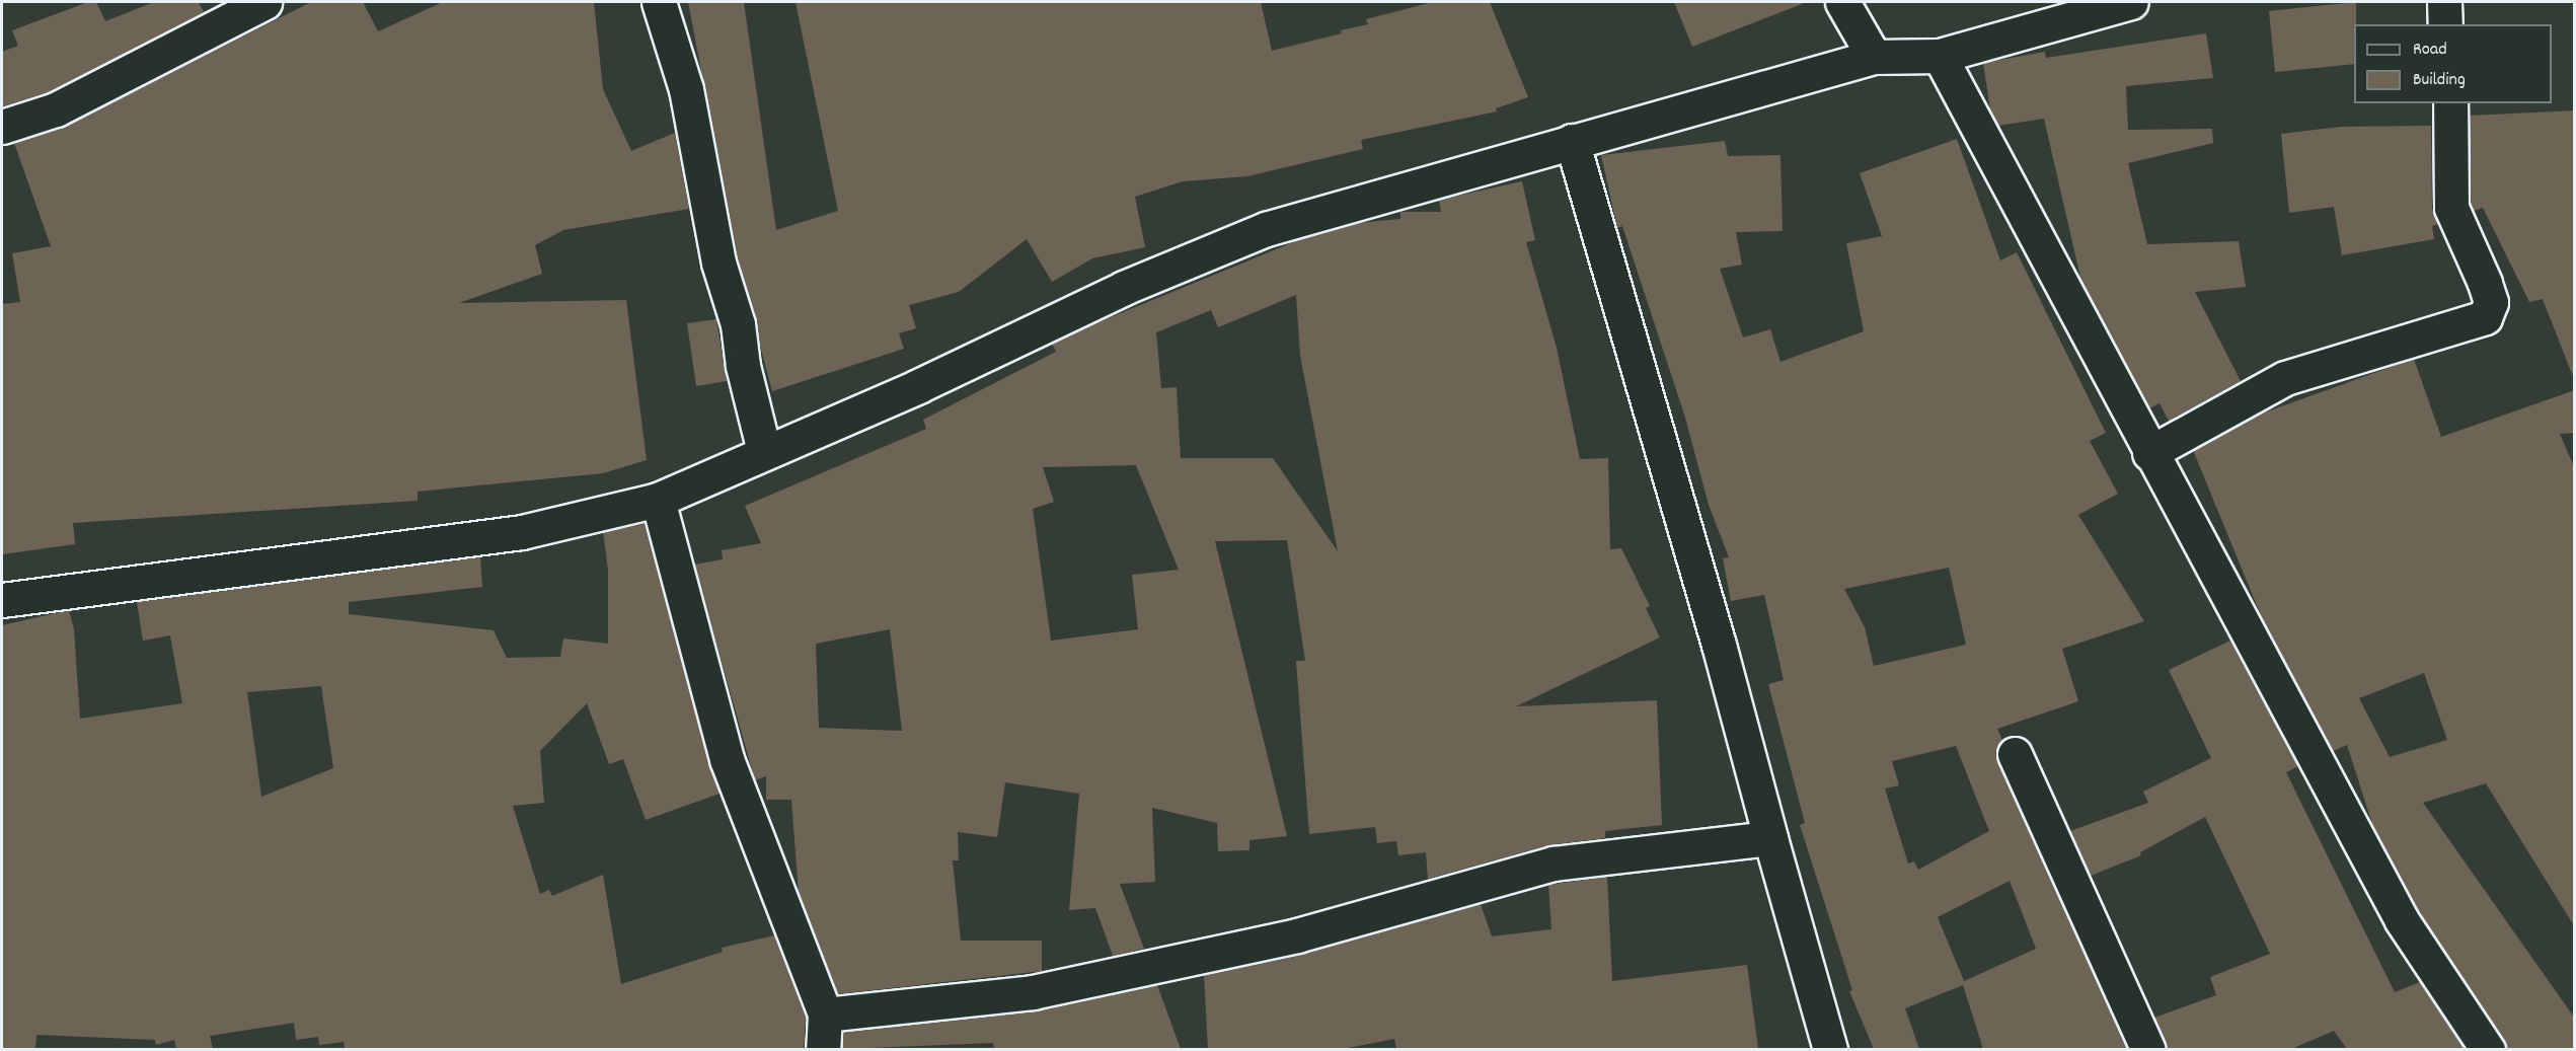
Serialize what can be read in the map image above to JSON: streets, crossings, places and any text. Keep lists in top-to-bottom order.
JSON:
{
  "legend": ["Road", "Building"]
}
